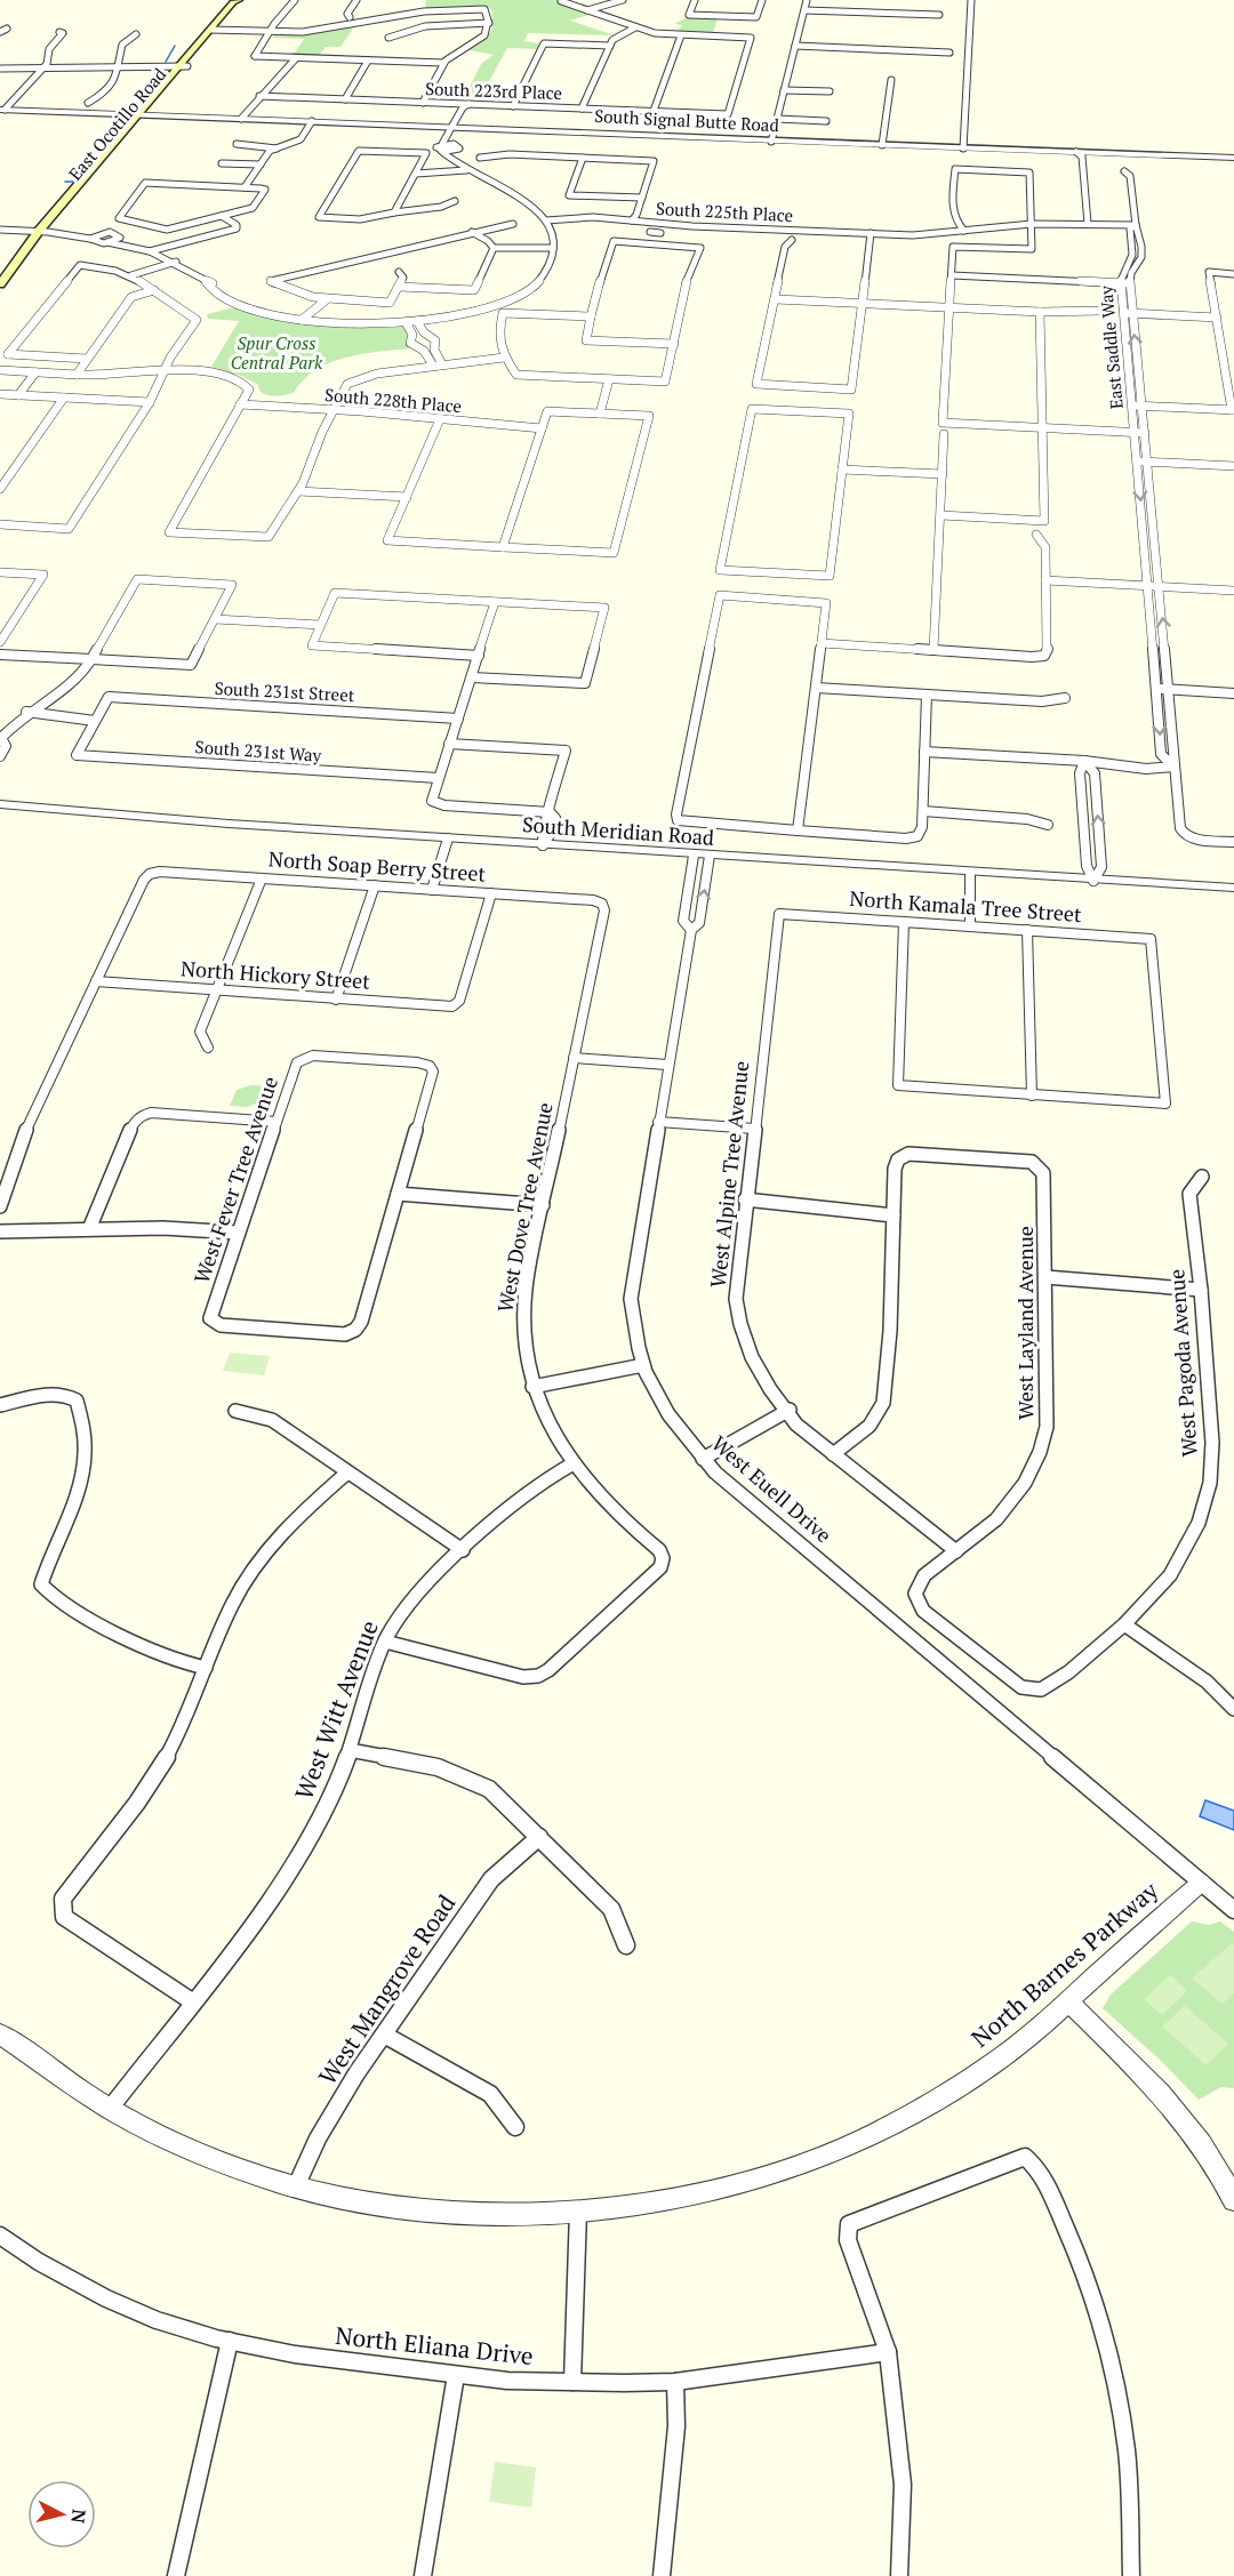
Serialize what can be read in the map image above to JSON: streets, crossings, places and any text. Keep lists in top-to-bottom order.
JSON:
{
  "streets": {
    "main road": ["East Ocotillo Road"],
    "street": [
      "South 223rd Place",
      "South Signal Butte Road",
      "South 225th Place",
      "East Saddle Way",
      "South 228th Place",
      "South 231st Street",
      "South 231st Way",
      "South Meridian Road",
      "North Soap Berry Street",
      "North Kamala Tree Street",
      "North Hickory Street",
      "West Alpine Tree Avenue",
      "West Fever Tree Avenue",
      "West Dove Tree Avenue",
      "West Layland Avenue",
      "West Pagoda Avenue",
      "West Euell Drive",
      "West Witt Avenue",
      "North Barnes Parkway",
      "West Mangrove Road",
      "North Eliana Drive"
    ]
  },
  "crossings": [
    ["South Signal Butte Road", "East Ocotillo Road"],
    ["South 225th Place", "East Saddle Way"],
    ["South 231st Street", "South 231st Way"],
    ["South Meridian Road", "West Euell Drive"],
    ["North Soap Berry Street", "North Hickory Street"],
    ["North Soap Berry Street", "West Dove Tree Avenue"],
    ["North Kamala Tree Street", "West Alpine Tree Avenue"],
    ["West Alpine Tree Avenue", "West Layland Avenue"],
    ["West Dove Tree Avenue", "West Witt Avenue"],
    ["West Layland Avenue", "West Pagoda Avenue"],
    ["West Euell Drive", "North Barnes Parkway"],
    ["West Witt Avenue", "North Barnes Parkway"],
    ["North Barnes Parkway", "West Mangrove Road"]
  ],
  "parks": ["Spur Cross Central Park"],
  "north": "right"
}
